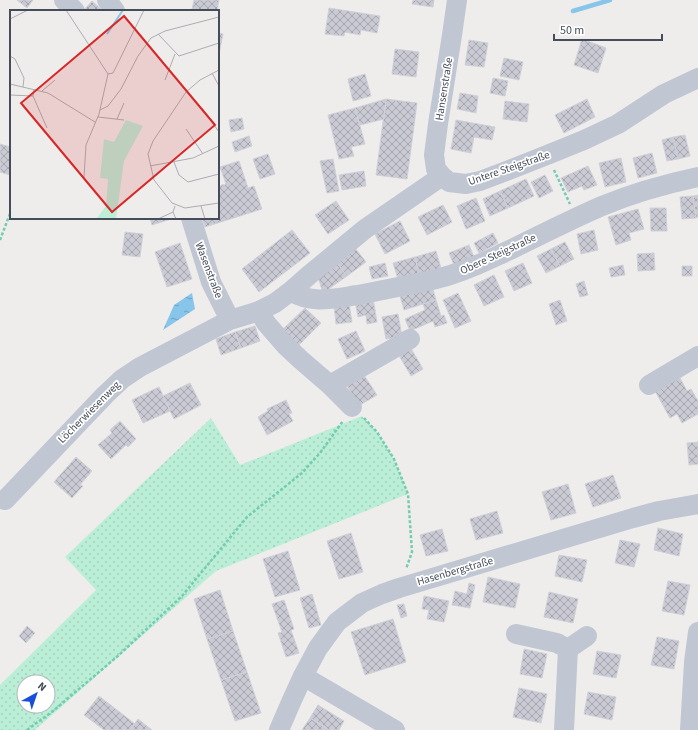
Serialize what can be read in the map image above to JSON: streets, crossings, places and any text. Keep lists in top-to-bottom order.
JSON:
{
  "streets": {
    "street": [
      "Hansenstraße",
      "Untere Steigstraße",
      "Obere Steigstraße",
      "Wasenstraße",
      "Löcherwiesenweg",
      "Hasenbergstraße"
    ]
  },
  "crossings": [
    ["Hansenstraße", "Untere Steigstraße"],
    ["Wasenstraße", "Löcherwiesenweg"]
  ],
  "scale_bar": "50 m",
  "north": "top right"
}
